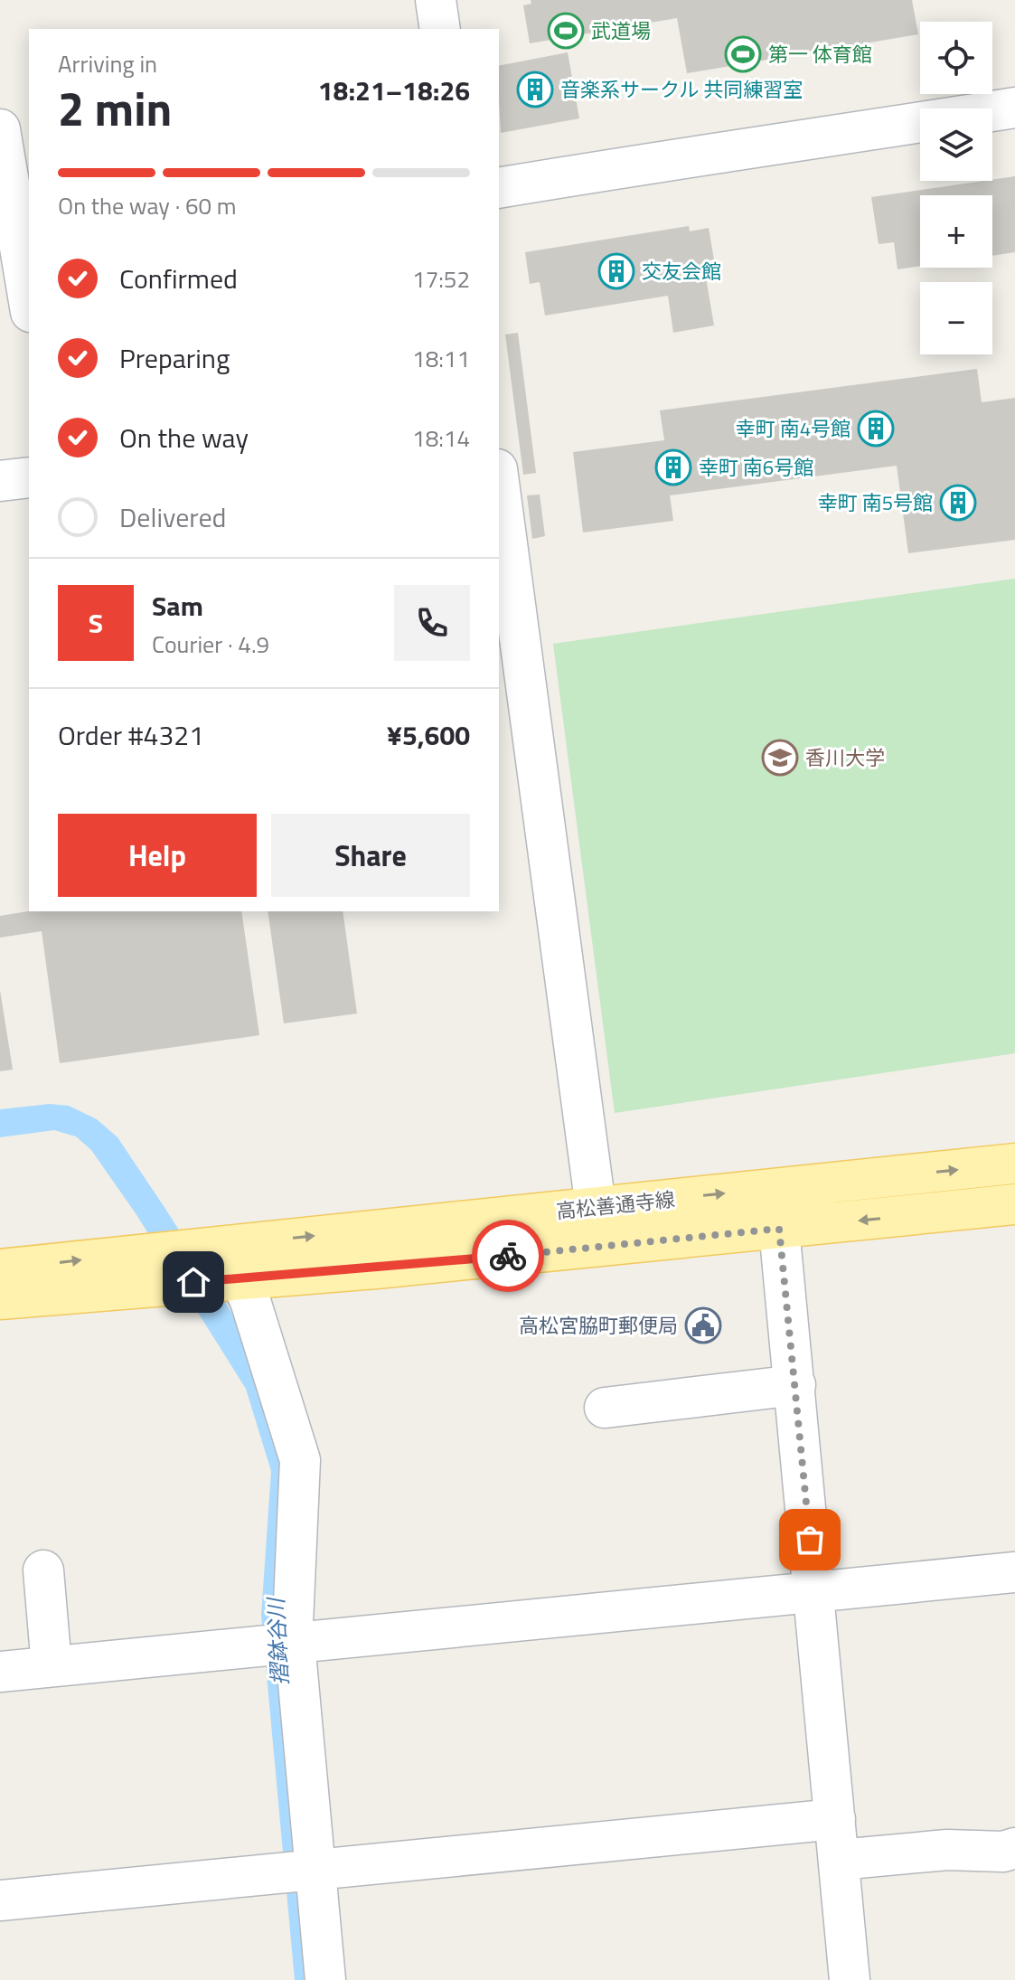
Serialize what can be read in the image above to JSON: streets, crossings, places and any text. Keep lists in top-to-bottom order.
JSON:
{
  "streets": {
    "main road": ["高松善通寺線"]
  },
  "water": ["摺鉢谷川"],
  "places": {
    "sports": ["武道場", "第一 体育館"],
    "building": [
      "音楽系サークル 共同練習室",
      "交友会館",
      "幸町 南4号館",
      "幸町 南6号館",
      "幸町 南5号館"
    ],
    "school or university": ["香川大学"],
    "public building": ["高松宮脇町郵便局"]
  },
  "page": {
    "map_buttons": ["+", "−"],
    "heading": ["2 min", "Arriving in", "18:21–18:26"],
    "panel": [
      "Sam",
      "Courier · 4.9",
      "Order #4321",
      "¥5,600"
    ],
    "bar": "On the way · 60 m",
    "list": [
      ["Confirmed", "17:52"],
      ["Preparing", "18:11"],
      ["On the way", "18:14"],
      "Delivered"
    ],
    "round": "S",
    "buttons": ["Help", "Share"]
  }
}
